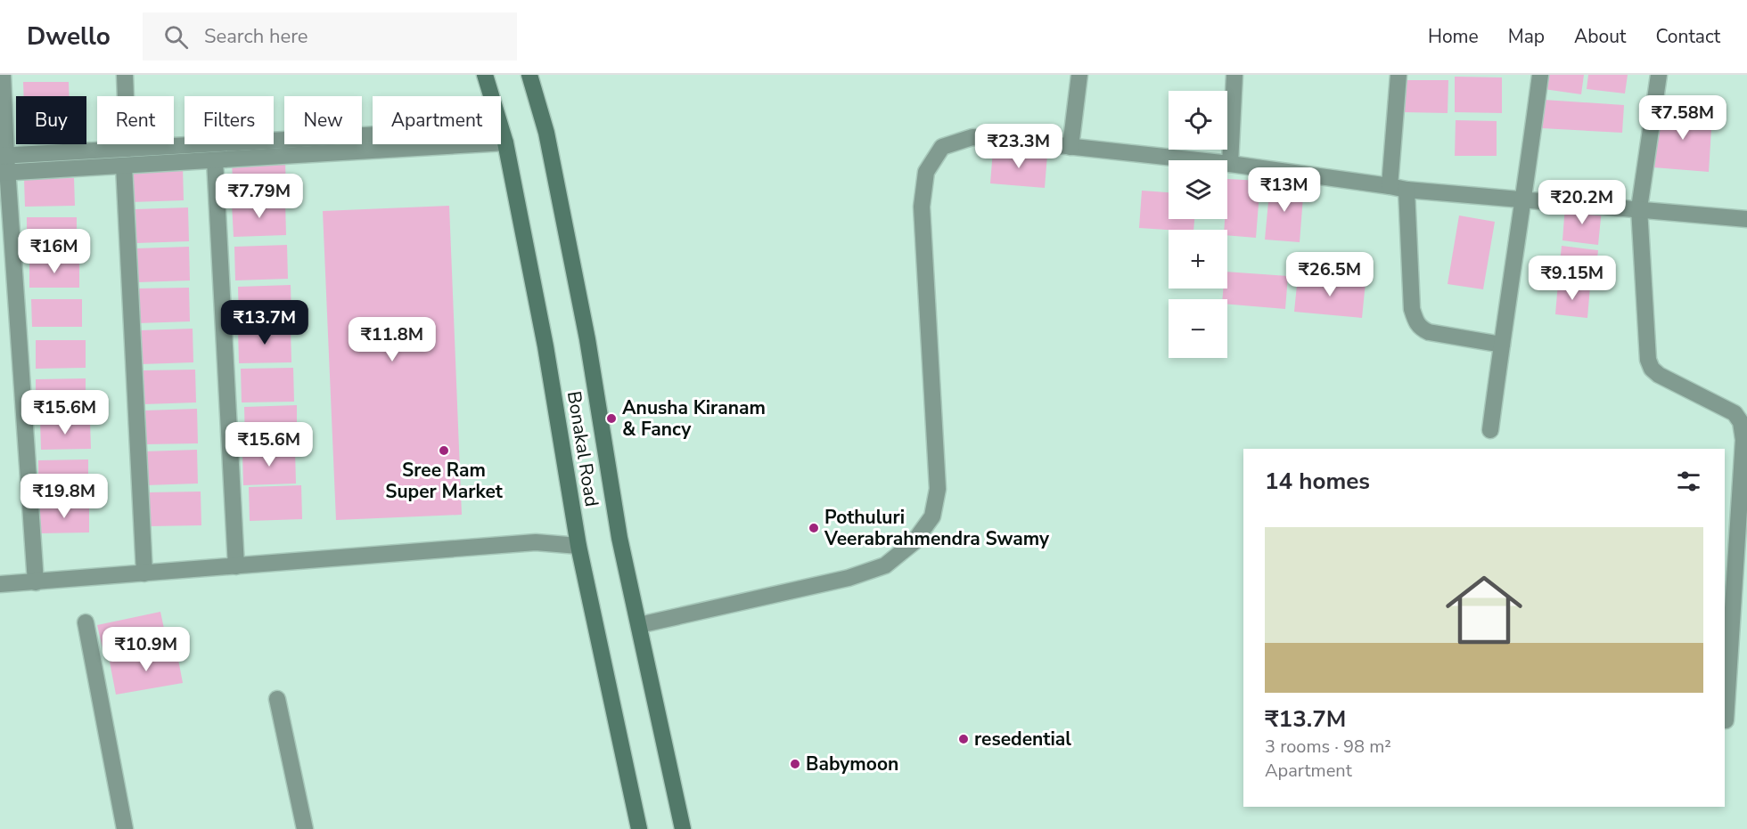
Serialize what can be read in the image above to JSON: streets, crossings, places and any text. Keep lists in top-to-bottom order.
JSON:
{
  "streets": {
    "main road": ["Bonakal Road"]
  },
  "places": [
    "Anusha Kiranam & Fancy",
    "Sree Ram Super Market",
    "Pothuluri Veerabrahmendra Swamy",
    "resedential",
    "Babymoon"
  ],
  "page": {
    "header": "Dwello",
    "search": "Search here",
    "nav": [
      "Home",
      "Map",
      "About",
      "Contact"
    ],
    "map_buttons": ["+", "−"],
    "price": [
      "₹7.58M",
      "₹23.3M",
      "₹13M",
      "₹7.79M",
      "₹20.2M",
      "₹16M",
      "₹26.5M",
      "₹9.15M",
      "₹13.7M",
      "₹11.8M",
      "₹15.6M",
      "₹15.6M",
      "₹19.8M",
      "₹10.9M"
    ],
    "chip": [
      "Buy",
      "Rent",
      "Filters",
      "New",
      "Apartment"
    ],
    "heading": "14 homes",
    "list": [
      {
        "name": "₹13.7M",
        "note": "3 rooms · 98 m² · Apartment"
      }
    ]
  }
}
